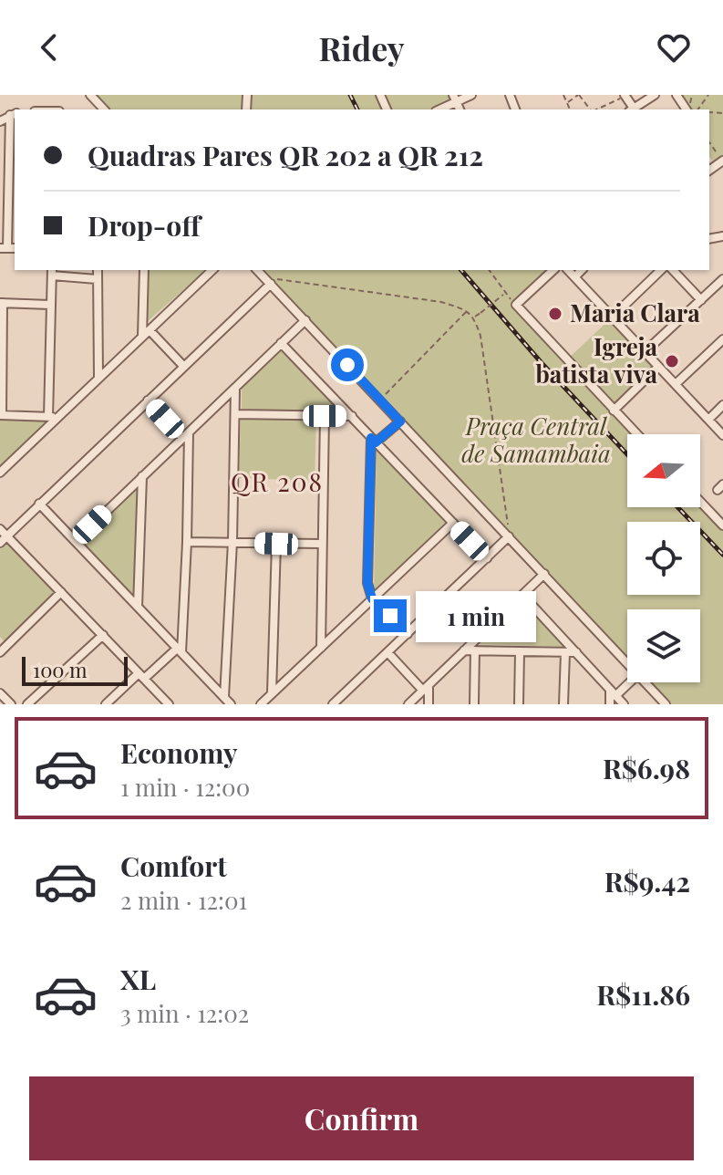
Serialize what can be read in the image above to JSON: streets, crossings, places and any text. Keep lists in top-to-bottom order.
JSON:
{
  "districts": ["QR 208"],
  "parks": ["Praça Central de Samambaia"],
  "places": ["Maria Clara", "Igreja batista viva"],
  "scale_bar": "100 m",
  "north": "left",
  "page": {
    "header": "Ridey",
    "banner": ["Quadras Pares QR 202 a QR 212", "Drop-off"],
    "bubble": "1 min",
    "scale": "100 m",
    "list": [
      {
        "name": "Economy",
        "note": "1 min · 12:00",
        "value": "R$6.98"
      },
      {
        "name": "Comfort",
        "note": "2 min · 12:01",
        "value": "R$9.42"
      },
      {
        "name": "XL",
        "note": "3 min · 12:02",
        "value": "R$11.86"
      }
    ],
    "buttons": "Confirm"
  }
}
